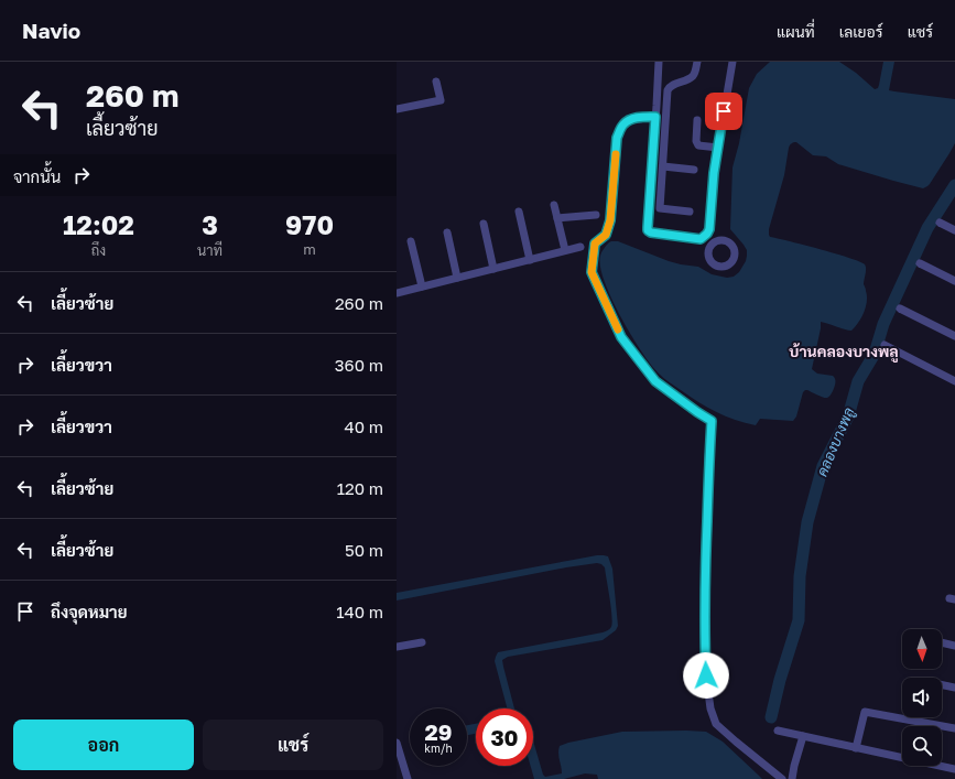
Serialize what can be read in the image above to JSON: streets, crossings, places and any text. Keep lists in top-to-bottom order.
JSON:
{
  "districts": ["บ้านคลองบางพลู"],
  "water": ["คลองบางพลู"],
  "north": "bottom",
  "page": {
    "header": "Navio",
    "nav": ["แผนที่", "เลเยอร์", "แชร์"],
    "turn": ["260 m", "เลี้ยวซ้าย"],
    "then": "จากนั้น",
    "eta": [
      "12:02",
      "ถึง",
      "3",
      "นาที",
      "970",
      "m"
    ],
    "list": [
      {
        "name": "เลี้ยวซ้าย",
        "value": "260 m"
      },
      {
        "name": "เลี้ยวขวา",
        "value": "360 m"
      },
      {
        "name": "เลี้ยวขวา",
        "value": "40 m"
      },
      {
        "name": "เลี้ยวซ้าย",
        "value": "120 m"
      },
      {
        "name": "เลี้ยวซ้าย",
        "value": "50 m"
      },
      {
        "name": "ถึงจุดหมาย",
        "value": "140 m"
      }
    ],
    "speed": "29 km/h",
    "limit": "30",
    "buttons": ["ออก", "แชร์"]
  }
}
